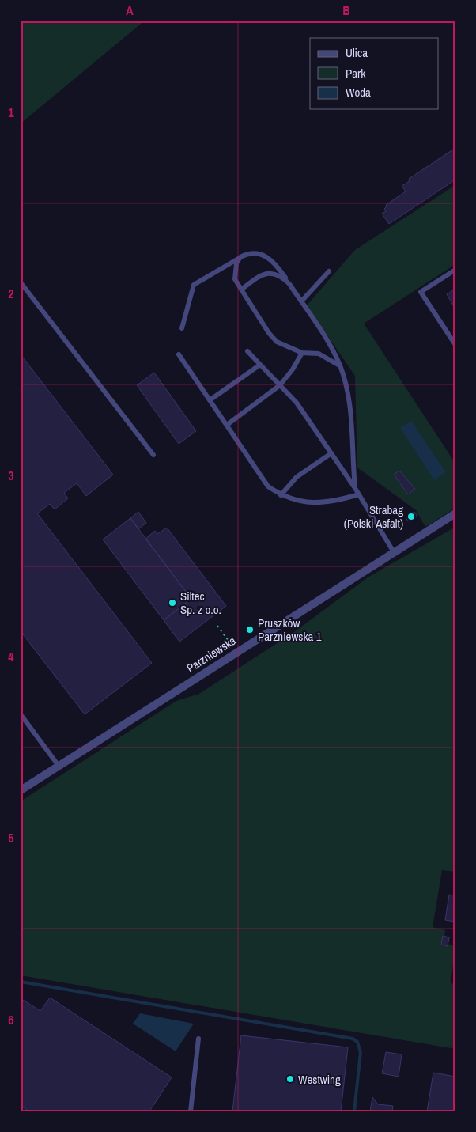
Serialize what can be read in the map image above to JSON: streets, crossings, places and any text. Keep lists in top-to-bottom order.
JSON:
{
  "streets": {
    "street": ["Parzniewska"]
  },
  "places": [
    "Strabag (Polski Asfalt)",
    "Siltec Sp. z o.o.",
    "Pruszków Parzniewska 1",
    "Westwing"
  ],
  "legend": ["Ulica", "Park", "Woda"],
  "grid": {
    "columns": ["A", "B"],
    "rows": [
      "1",
      "2",
      "3",
      "4",
      "5",
      "6"
    ]
  }
}
